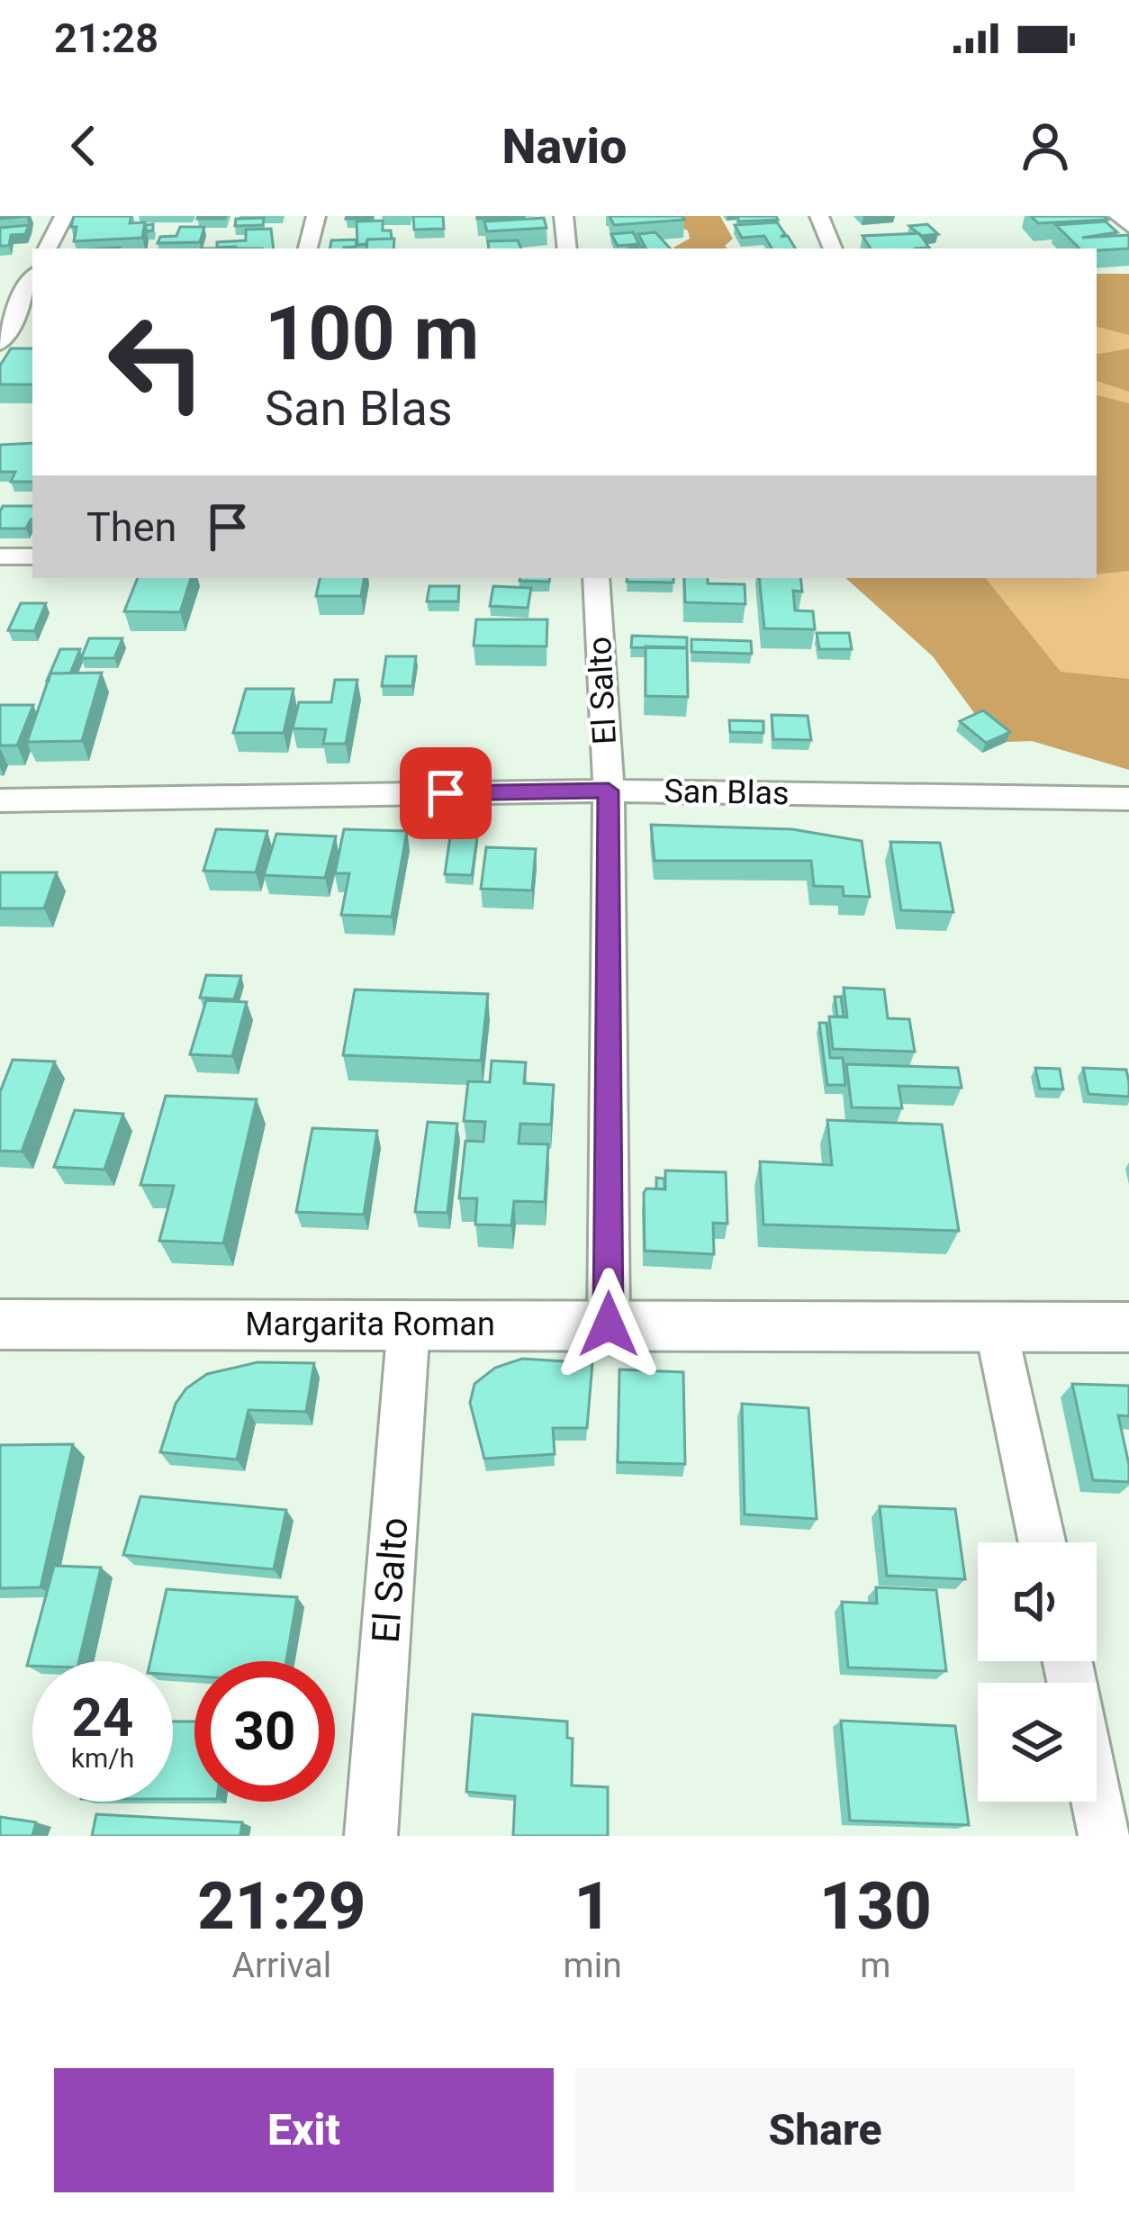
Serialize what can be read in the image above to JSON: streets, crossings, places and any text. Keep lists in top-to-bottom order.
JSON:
{
  "streets": {
    "street": ["El Salto", "San Blas", "Margarita Roman"]
  },
  "crossings": [
    ["El Salto", "San Blas"],
    ["El Salto", "Margarita Roman"]
  ],
  "page": {
    "status": "21:28",
    "header": "Navio",
    "turn": ["100 m", "San Blas"],
    "then": "Then",
    "speed": "24 km/h",
    "limit": "30",
    "eta": [
      "21:29",
      "Arrival",
      "1",
      "min",
      "130",
      "m"
    ],
    "buttons": ["Exit", "Share"]
  }
}
